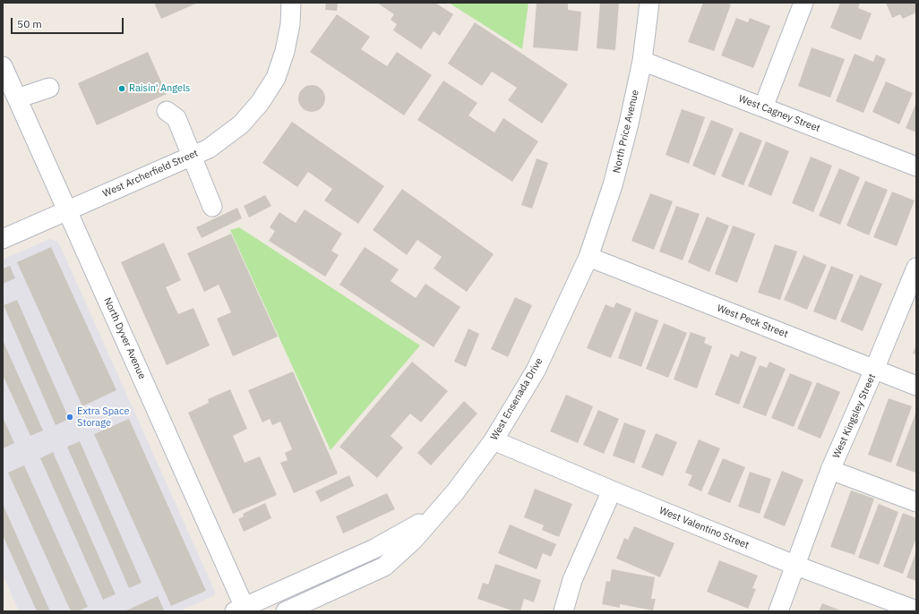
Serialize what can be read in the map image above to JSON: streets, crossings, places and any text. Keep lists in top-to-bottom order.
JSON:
{
  "streets": {
    "street": [
      "West Cagney Street",
      "North Price Avenue",
      "West Archerfield Street",
      "West Peck Street",
      "North Dyver Avenue",
      "West Ensenada Drive",
      "West Kingsley Street",
      "West Valentino Street"
    ]
  },
  "crossings": [
    ["West Cagney Street", "North Price Avenue"],
    ["North Price Avenue", "West Peck Street"],
    ["North Price Avenue", "West Ensenada Drive"],
    ["West Archerfield Street", "North Dyver Avenue"],
    ["West Peck Street", "West Ensenada Drive"],
    ["West Peck Street", "West Kingsley Street"],
    ["North Dyver Avenue", "West Ensenada Drive"],
    ["West Ensenada Drive", "West Valentino Street"],
    ["West Kingsley Street", "West Valentino Street"]
  ],
  "places": ["Raisin' Angels", "Extra Space Storage"],
  "scale_bar": "50 m"
}
